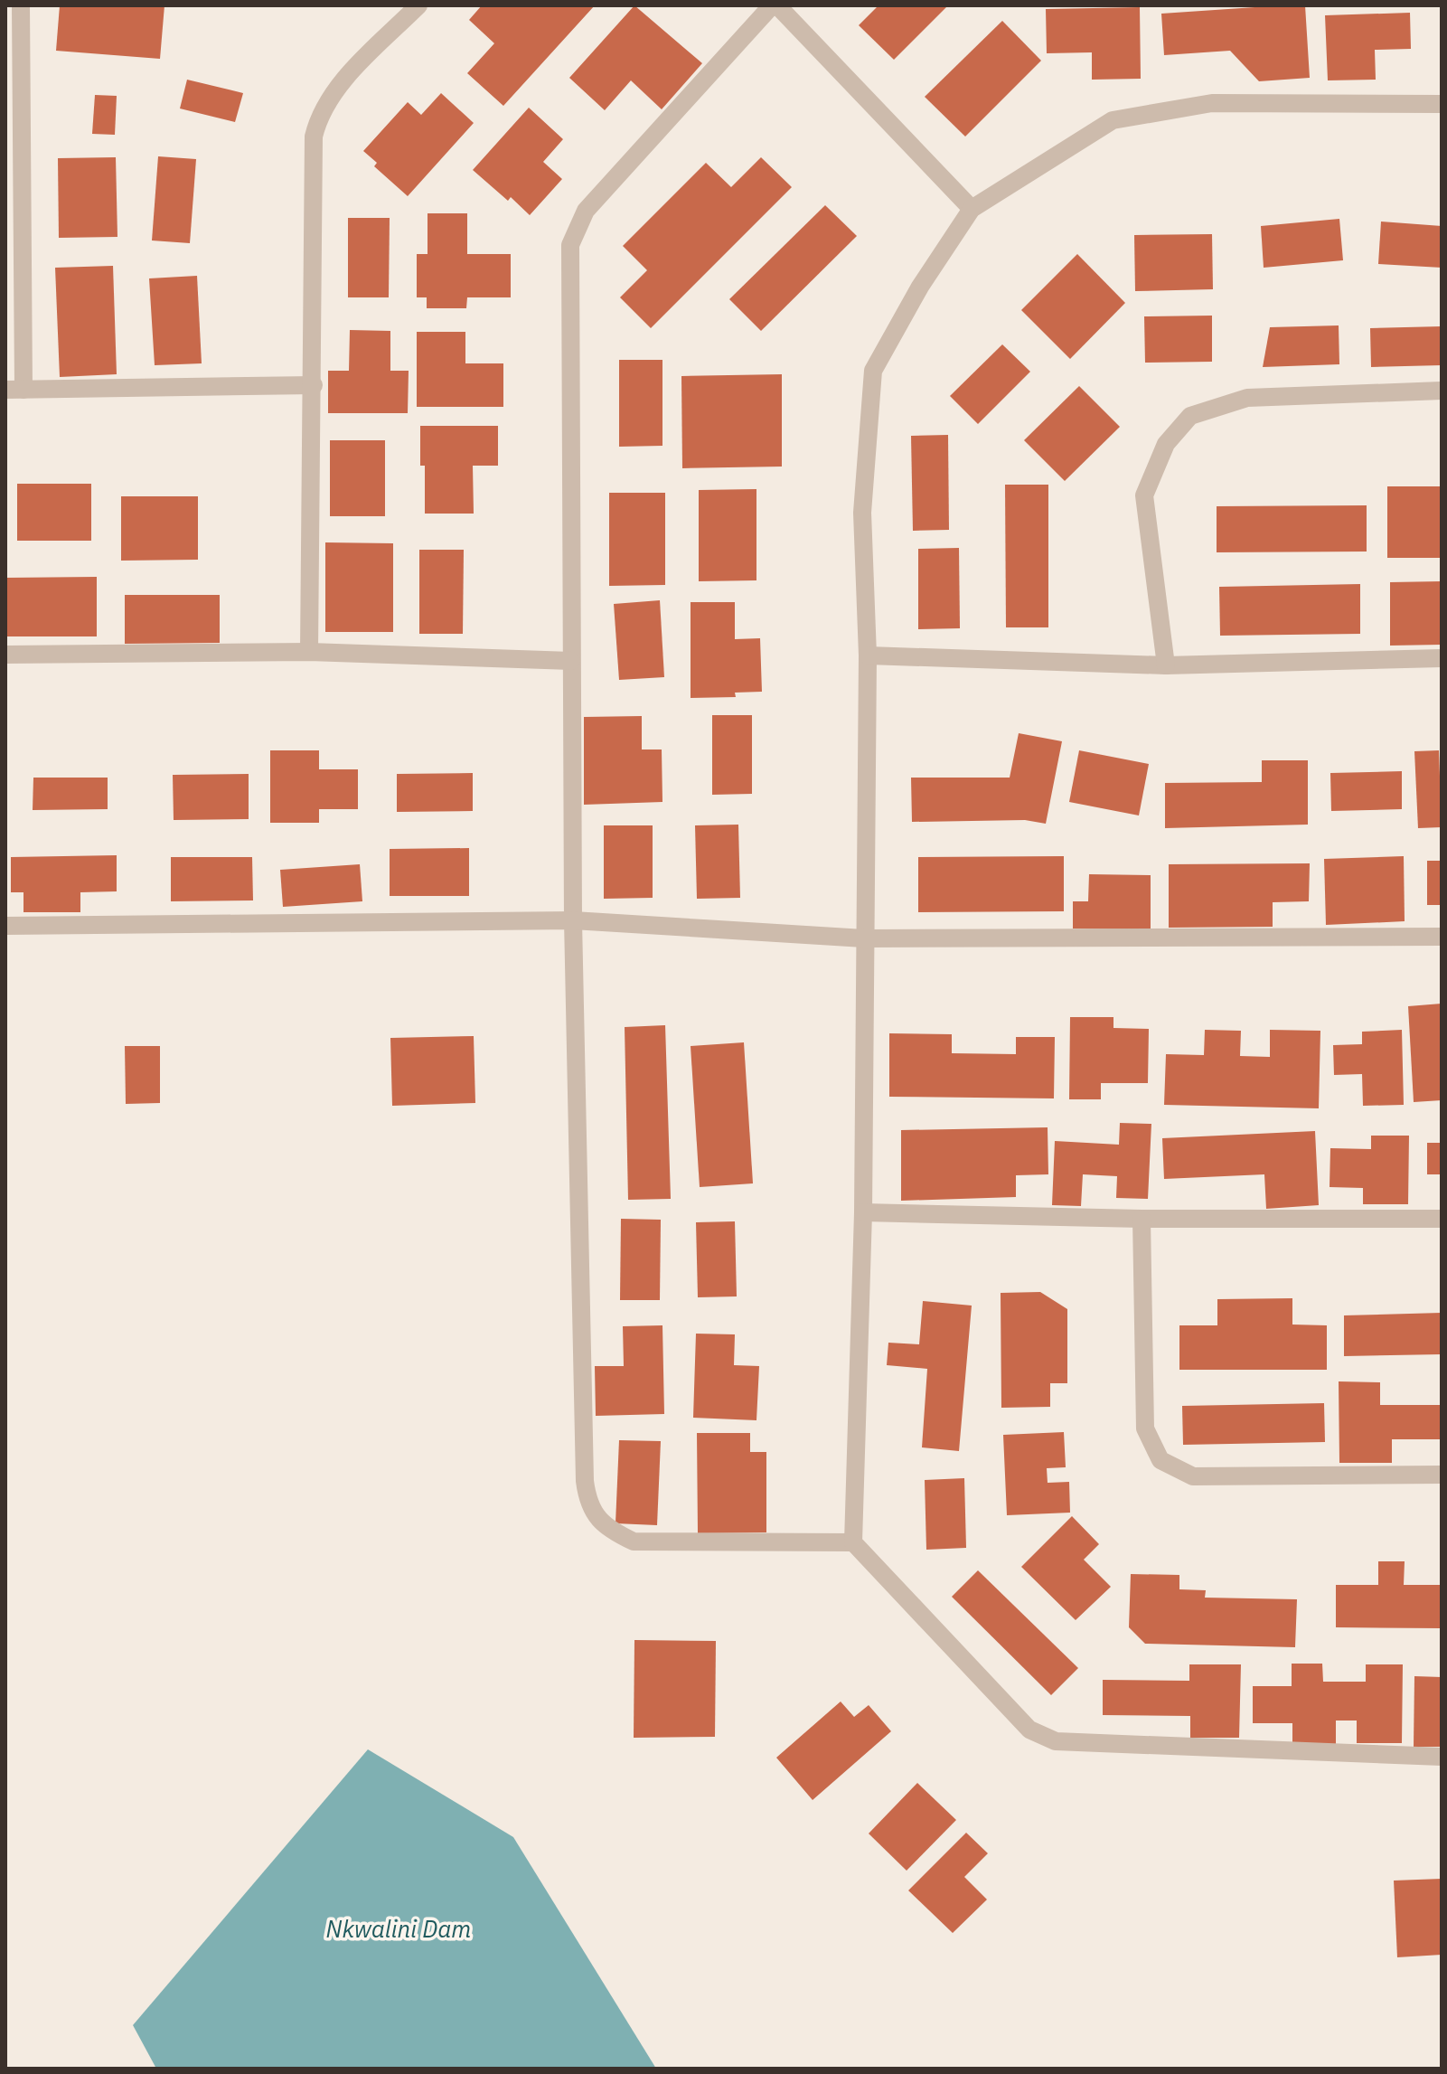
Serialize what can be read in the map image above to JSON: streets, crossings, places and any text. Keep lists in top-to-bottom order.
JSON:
{
  "water": ["Nkwalini Dam"]
}
